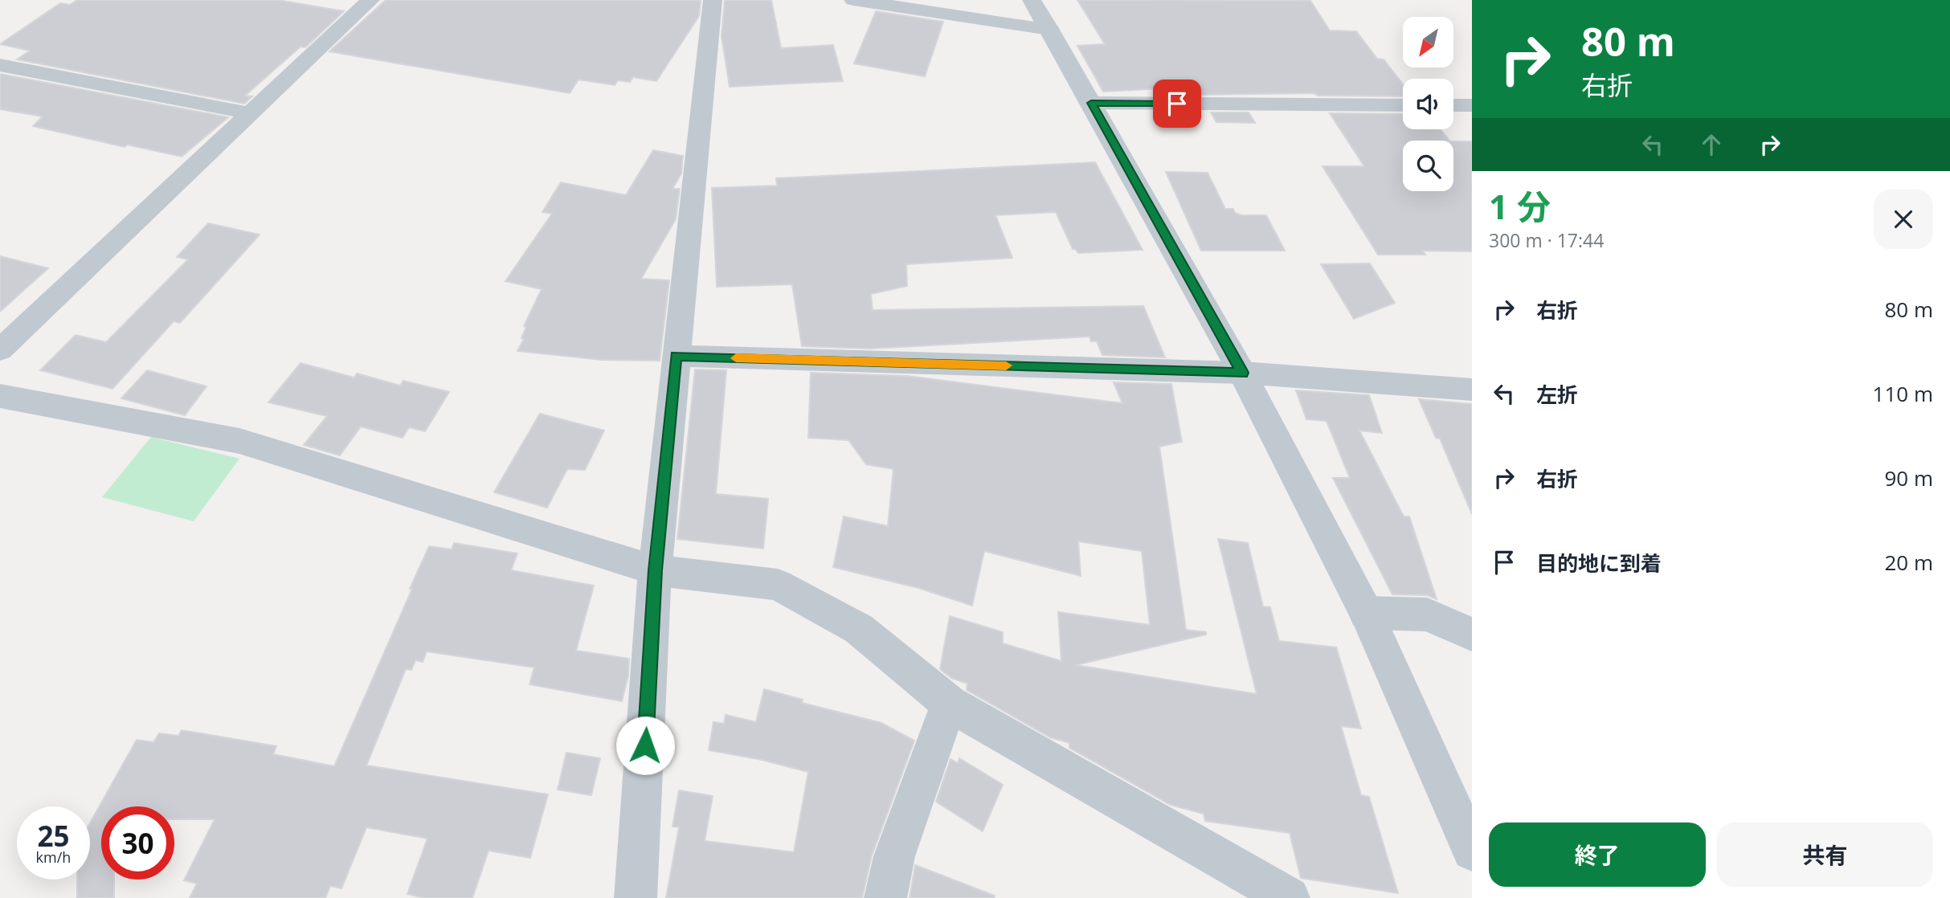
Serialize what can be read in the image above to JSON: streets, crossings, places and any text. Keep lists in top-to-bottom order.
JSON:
{
  "north": "bottom left",
  "page": {
    "turn": ["80 m", "右折"],
    "heading": ["1 分", "300 m · 17:44"],
    "list": [
      {
        "name": "右折",
        "value": "80 m"
      },
      {
        "name": "左折",
        "value": "110 m"
      },
      {
        "name": "右折",
        "value": "90 m"
      },
      {
        "name": "目的地に到着",
        "value": "20 m"
      }
    ],
    "speed": "25 km/h",
    "limit": "30",
    "buttons": ["終了", "共有"]
  }
}
